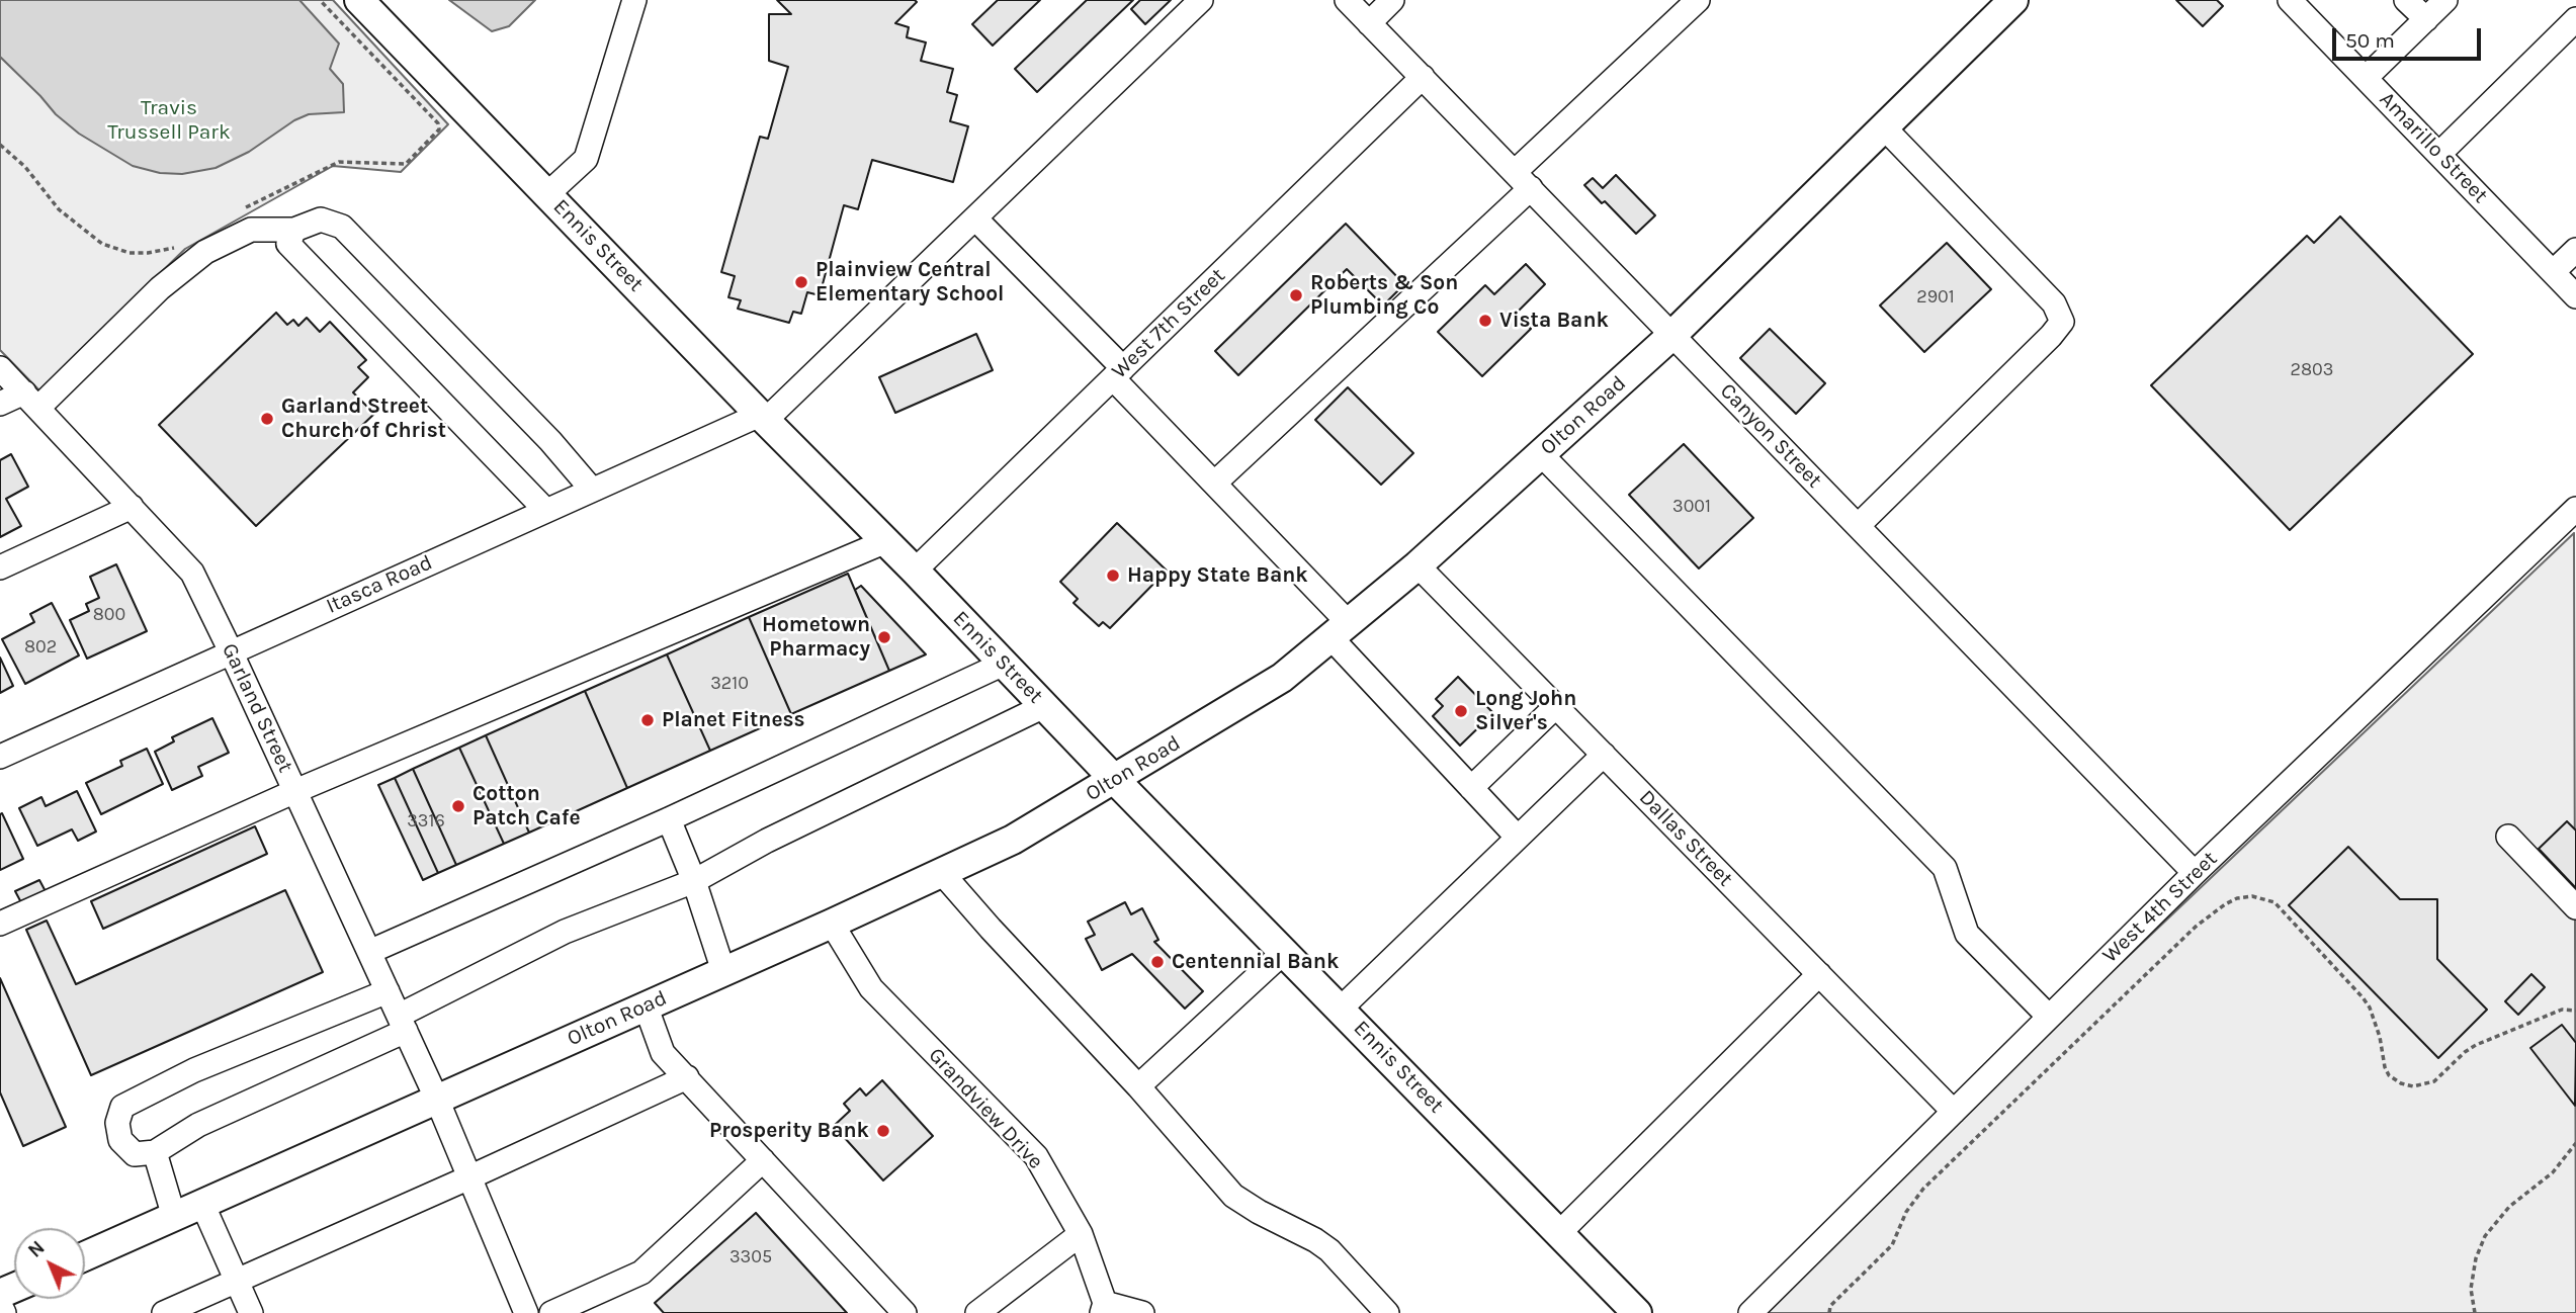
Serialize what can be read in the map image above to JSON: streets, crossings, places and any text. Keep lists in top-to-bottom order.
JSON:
{
  "streets": {
    "main road": ["Ennis Street", "Olton Road"],
    "street": [
      "Amarillo Street",
      "West 7th Street",
      "Canyon Street",
      "Itasca Road",
      "Garland Street",
      "Dallas Street",
      "West 4th Street",
      "Grandview Drive"
    ]
  },
  "crossings": [
    ["Ennis Street", "West 7th Street"],
    ["Ennis Street", "Olton Road"],
    ["Ennis Street", "Itasca Road"],
    ["West 7th Street", "Canyon Street"],
    ["Olton Road", "Canyon Street"],
    ["Olton Road", "Garland Street"],
    ["Olton Road", "Dallas Street"],
    ["Olton Road", "Grandview Drive"],
    ["Canyon Street", "West 4th Street"],
    ["Itasca Road", "Garland Street"],
    ["Dallas Street", "West 4th Street"]
  ],
  "parks": ["Travis Trussell Park"],
  "places": [
    "Plainview Central Elementary School",
    "Roberts & Son Plumbing Co",
    "Vista Bank",
    "Garland Street Church of Christ",
    "Happy State Bank",
    "Hometown Pharmacy",
    "Long John Silver's",
    "Planet Fitness",
    "Cotton Patch Cafe",
    "Centennial Bank",
    "Prosperity Bank"
  ],
  "house_numbers": [
    "2901",
    "2803",
    "3001",
    "800",
    "802",
    "3210",
    "3316",
    "3305"
  ],
  "scale_bar": "50 m",
  "north": "top left"
}
